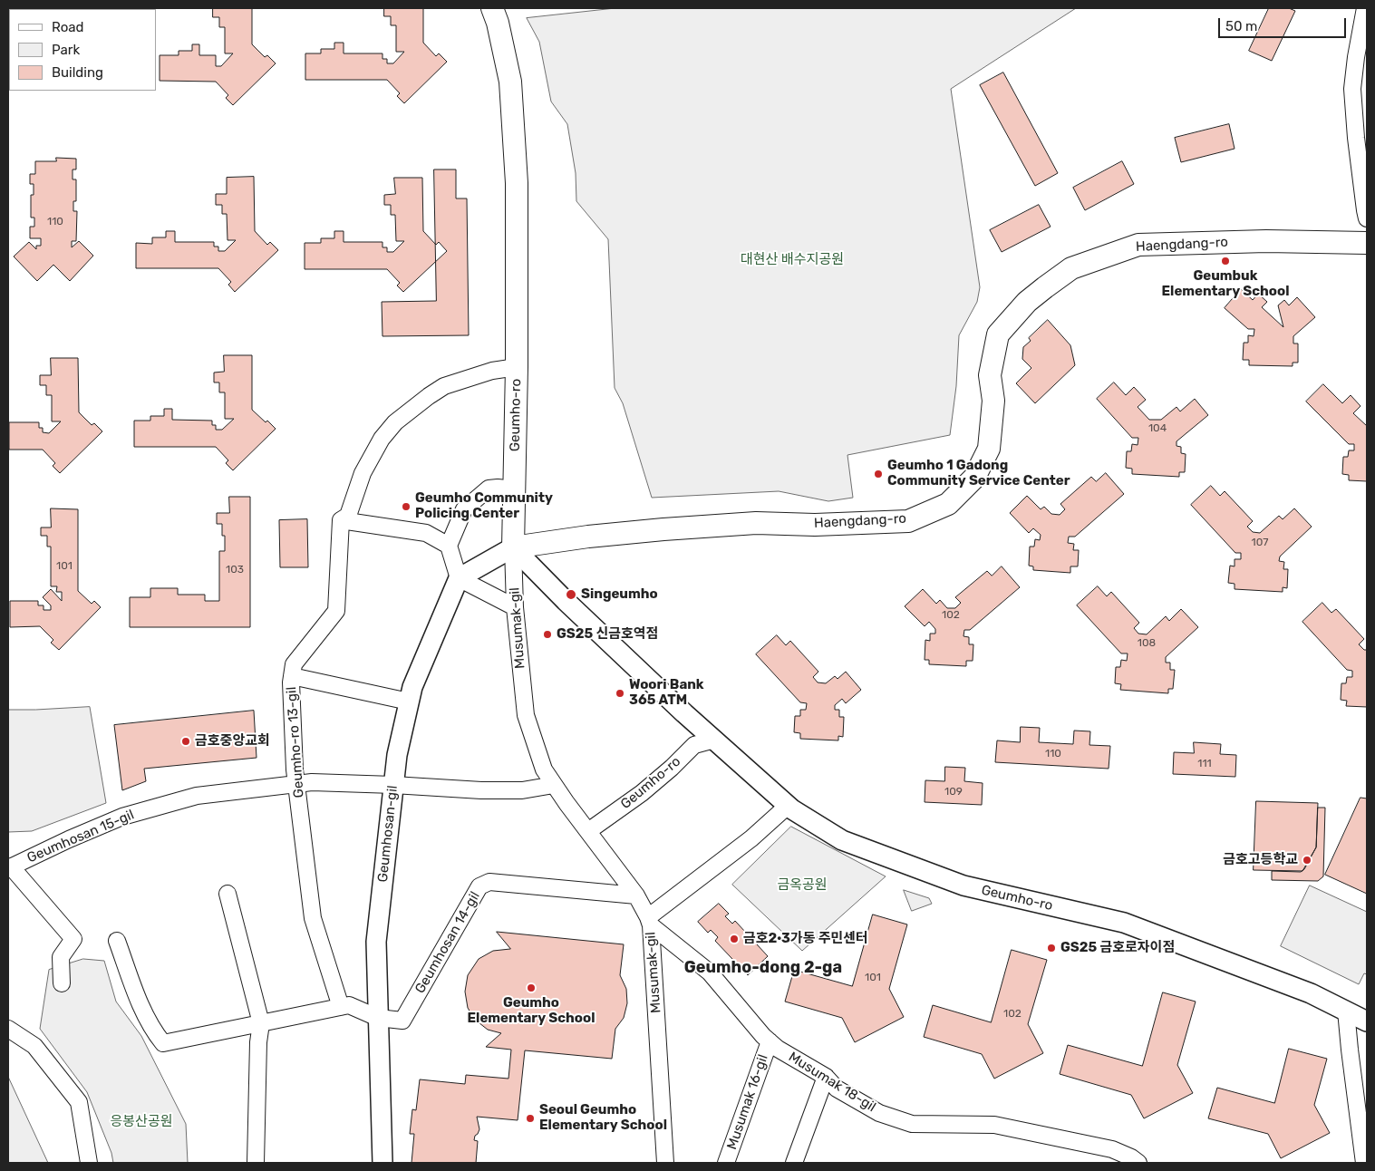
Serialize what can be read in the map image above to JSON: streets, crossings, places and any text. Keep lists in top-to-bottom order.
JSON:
{
  "streets": {
    "main road": ["Haengdang-ro", "Geumho-ro"],
    "street": [
      "Musumak-gil",
      "Geumho-ro 13-gil",
      "Geumhosan-gil",
      "Geumhosan 15-gil",
      "Geumhosan 14-gil",
      "Musumak 18-gil",
      "Musumak 16-gil"
    ]
  },
  "crossings": [
    ["Haengdang-ro", "Geumho-ro"],
    ["Haengdang-ro", "Musumak-gil"],
    ["Geumho-ro", "Musumak-gil"],
    ["Musumak-gil", "Geumhosan 14-gil"],
    ["Musumak-gil", "Musumak 18-gil"],
    ["Geumho-ro 13-gil", "Geumhosan 15-gil"],
    ["Geumhosan-gil", "Geumhosan 15-gil"],
    ["Geumhosan-gil", "Geumhosan 14-gil"],
    ["Musumak 18-gil", "Musumak 16-gil"]
  ],
  "districts": ["Geumho-dong 2-ga"],
  "parks": ["대현산 배수지공원", "금옥공원", "응봉산공원"],
  "places": [
    "Geumbuk Elementary School",
    "Geumho 1 Gadong Community Service Center",
    "Geumho Community Policing Center",
    "Singeumho",
    "GS25 신금호역점",
    "Woori Bank 365 ATM",
    "금호중앙교회",
    "금호고등학교",
    "금호2·3가동 주민센터",
    "GS25 금호로자이점",
    "Geumho Elementary School",
    "Seoul Geumho Elementary School"
  ],
  "house_numbers": [
    "110",
    "104",
    "107",
    "101",
    "103",
    "102",
    "108",
    "110",
    "111",
    "109",
    "101",
    "102"
  ],
  "legend": ["Road", "Park", "Building"],
  "scale_bar": "50 m"
}
